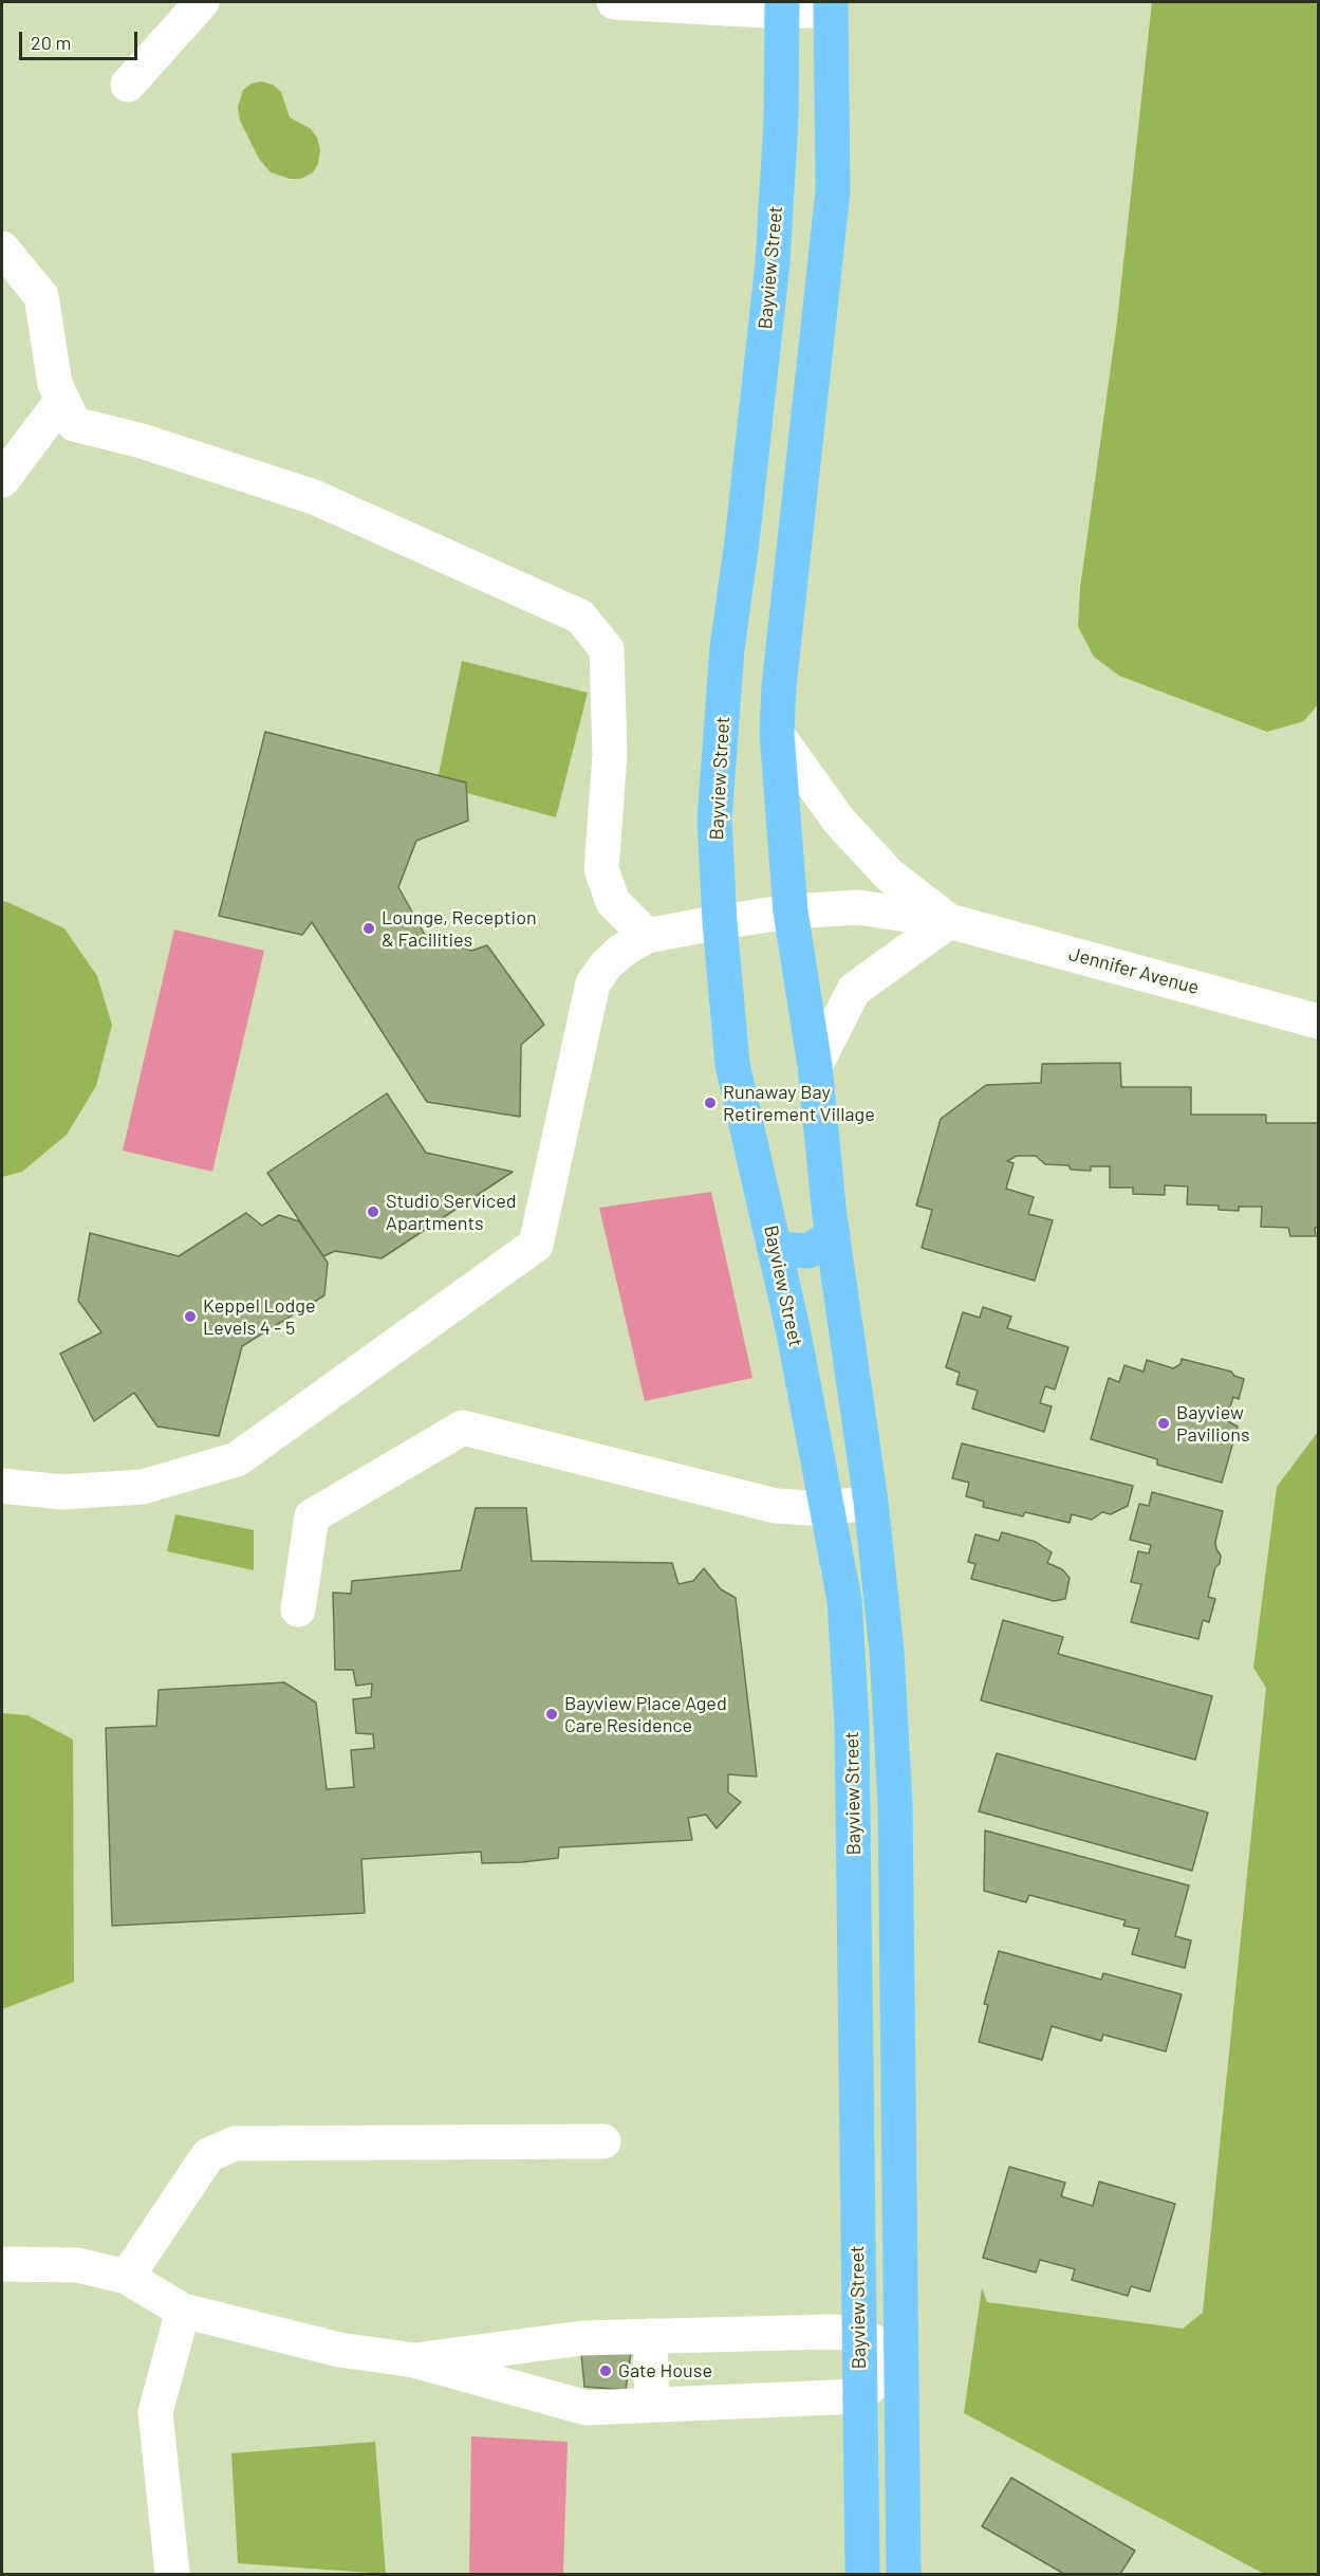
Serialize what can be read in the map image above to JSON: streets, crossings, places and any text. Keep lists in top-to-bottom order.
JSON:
{
  "streets": {
    "main road": ["Bayview Street"],
    "street": ["Jennifer Avenue"]
  },
  "crossings": [
    ["Bayview Street", "Jennifer Avenue"]
  ],
  "places": [
    "Lounge, Reception & Facilities",
    "Runaway Bay Retirement Village",
    "Studio Serviced Apartments",
    "Keppel Lodge Levels 4 - 5",
    "Bayview Pavilions",
    "Bayview Place Aged Care Residence",
    "Gate House"
  ],
  "scale_bar": "20 m"
}
